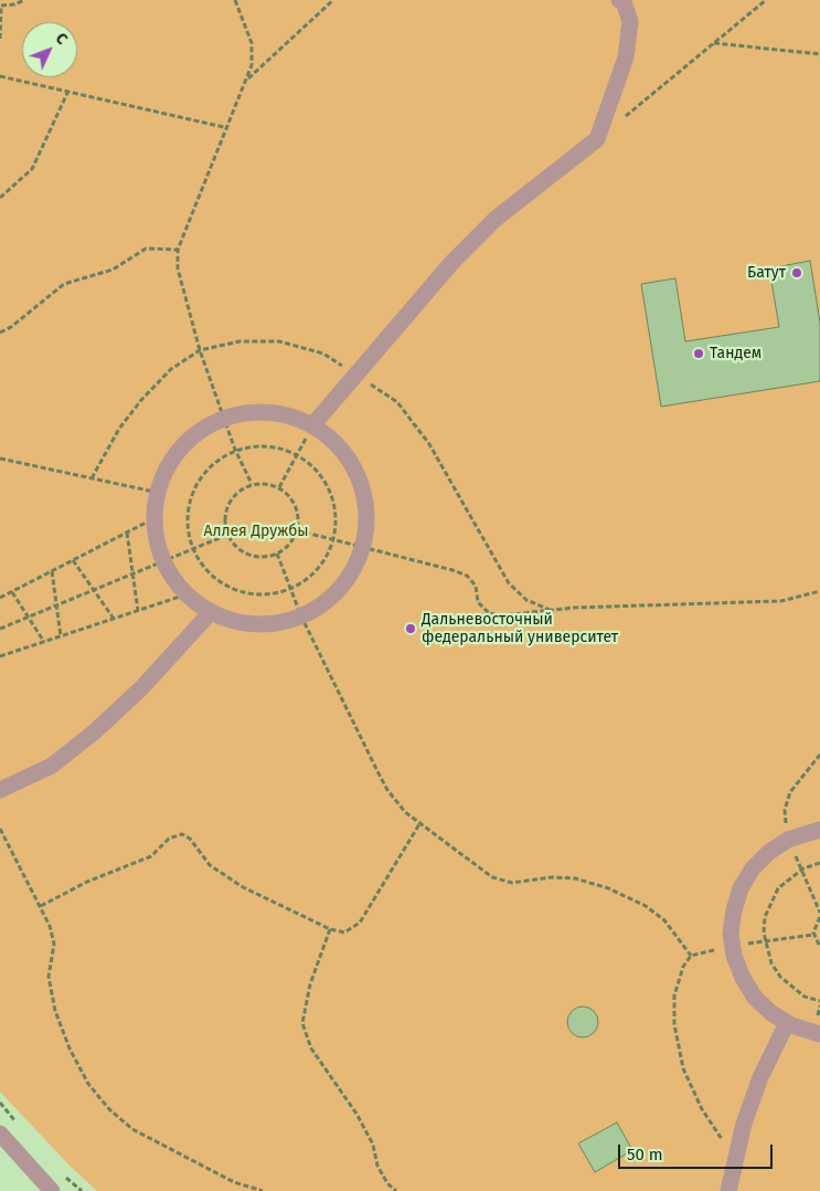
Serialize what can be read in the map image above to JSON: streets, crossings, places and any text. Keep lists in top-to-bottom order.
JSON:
{
  "parks": ["Аллея Дружбы"],
  "places": ["Батут", "Тандем", "Дальневосточный федеральный университет"],
  "scale_bar": "50 m",
  "north": "top right"
}
